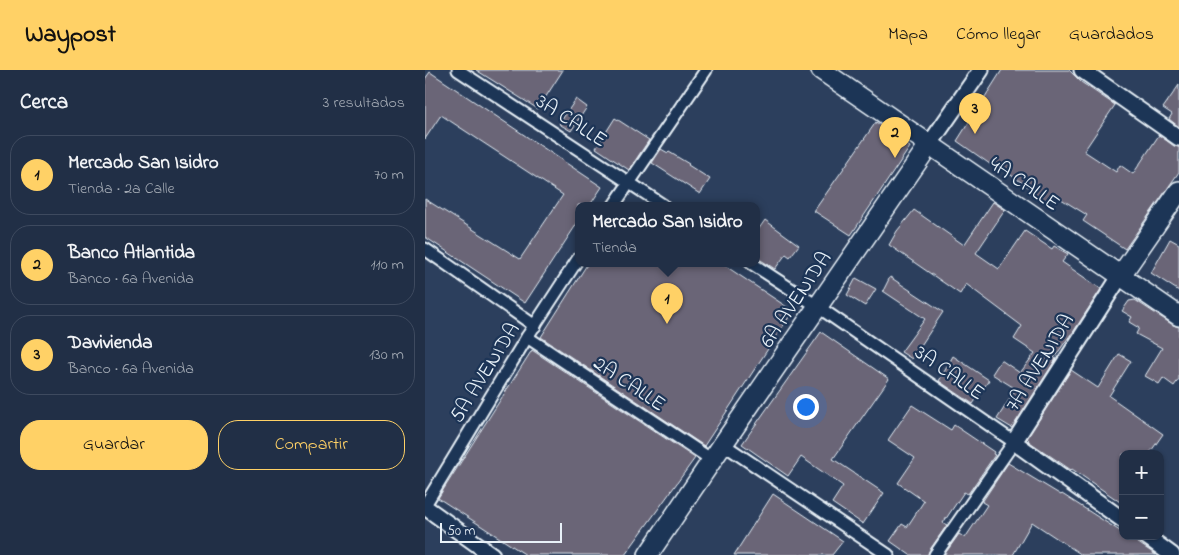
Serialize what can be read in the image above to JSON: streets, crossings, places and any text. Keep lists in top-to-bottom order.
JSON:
{
  "streets": {
    "street": [
      "3A CALLE",
      "4A CALLE",
      "6A AVENIDA",
      "7A AVENIDA",
      "5A AVENIDA",
      "2A CALLE"
    ]
  },
  "crossings": [
    ["3A CALLE", "6A AVENIDA"],
    ["3A CALLE", "7A AVENIDA"],
    ["4A CALLE", "6A AVENIDA"],
    ["4A CALLE", "7A AVENIDA"],
    ["6A AVENIDA", "2A CALLE"],
    ["5A AVENIDA", "2A CALLE"]
  ],
  "scale_bar": "50 m",
  "page": {
    "header": "Waypost",
    "nav": ["Mapa", "Cómo llegar", "Guardados"],
    "heading": ["Cerca", "3 resultados"],
    "pins": ["3", "2", "1"],
    "list": [
      {
        "mark": "1",
        "name": "Mercado San Isidro",
        "note": "Tienda · 2a Calle",
        "value": "70 m"
      },
      {
        "mark": "2",
        "name": "Banco Atlantida",
        "note": "Banco · 6a Avenida",
        "value": "110 m"
      },
      {
        "mark": "3",
        "name": "Davivienda",
        "note": "Banco · 6a Avenida",
        "value": "130 m"
      }
    ],
    "popup": ["Mercado San Isidro", "Tienda"],
    "buttons": ["Guardar", "Compartir"],
    "map_buttons": ["+", "−"],
    "scale": "50 m"
  }
}
